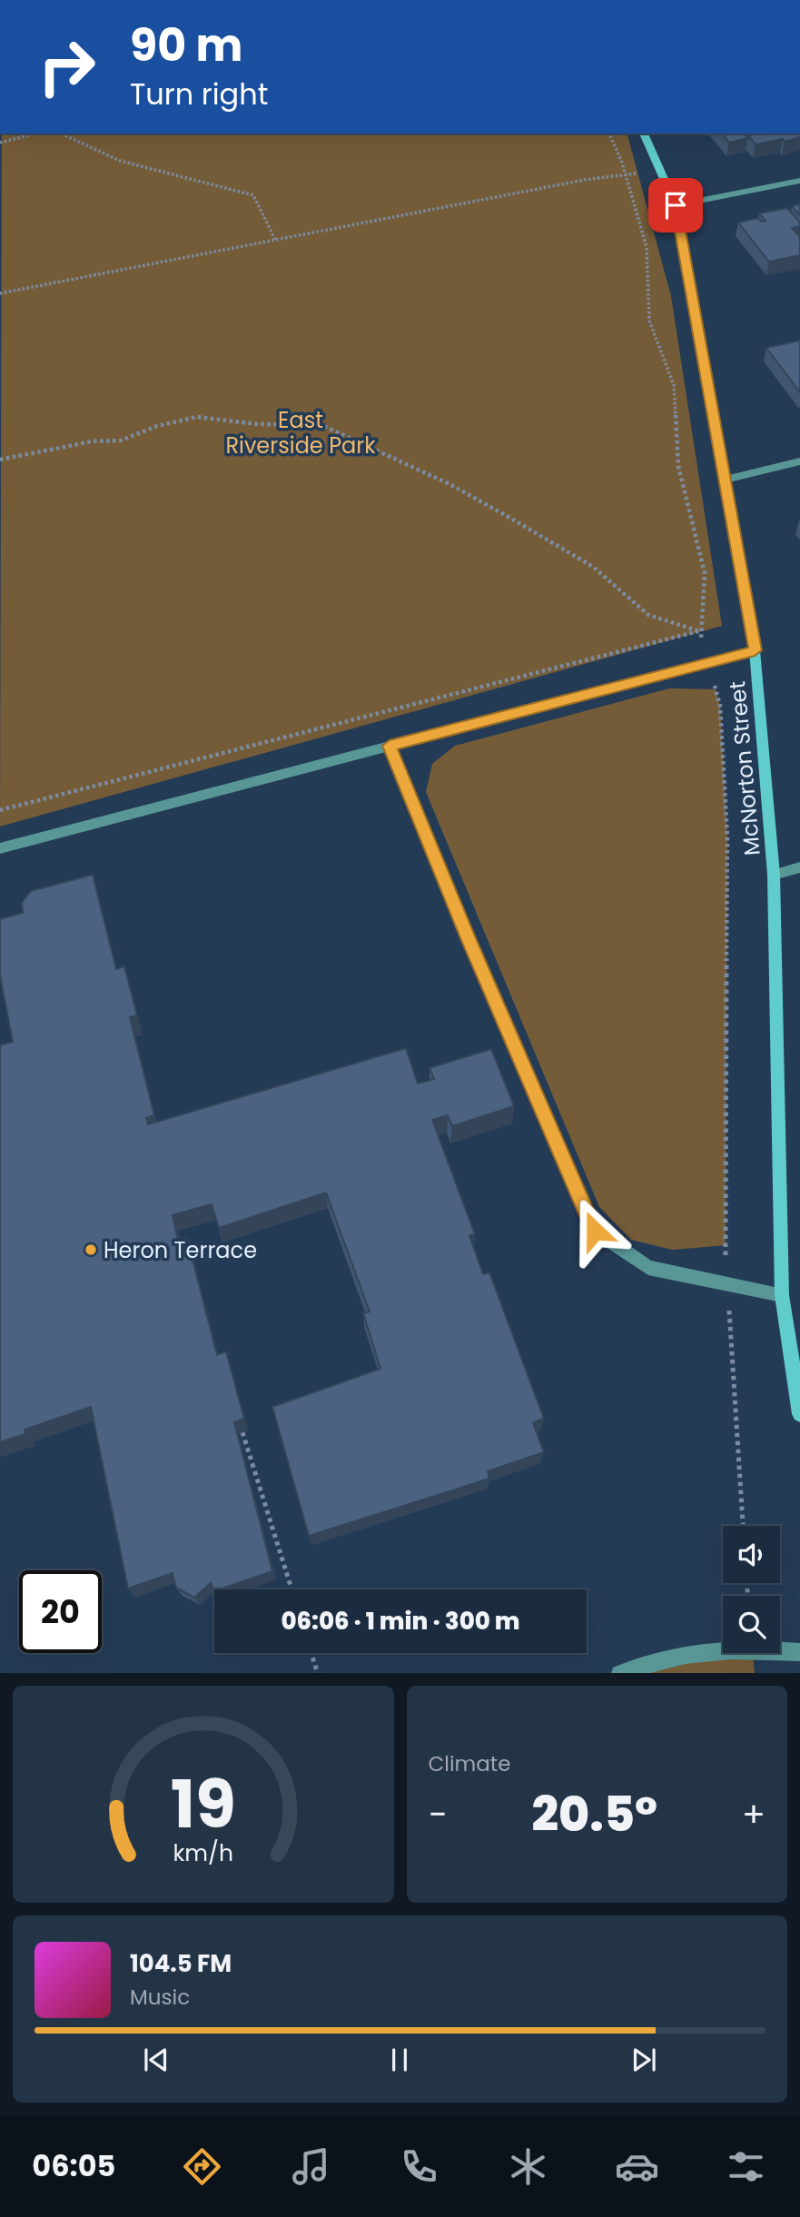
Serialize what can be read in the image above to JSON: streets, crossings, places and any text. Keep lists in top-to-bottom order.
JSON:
{
  "streets": {
    "street": ["McNorton Street"]
  },
  "parks": ["East Riverside Park"],
  "places": ["Heron Terrace"],
  "page": {
    "turn": ["90 m", "Turn right"],
    "limit": "20",
    "trip": "06:06 · 1 min · 300 m",
    "tile": "Climate",
    "heat": ["−", "20.5°", "+"],
    "song": ["104.5 FM", "Music"],
    "tabs": "06:05",
    "gauge": ["19", "km/h"]
  }
}
